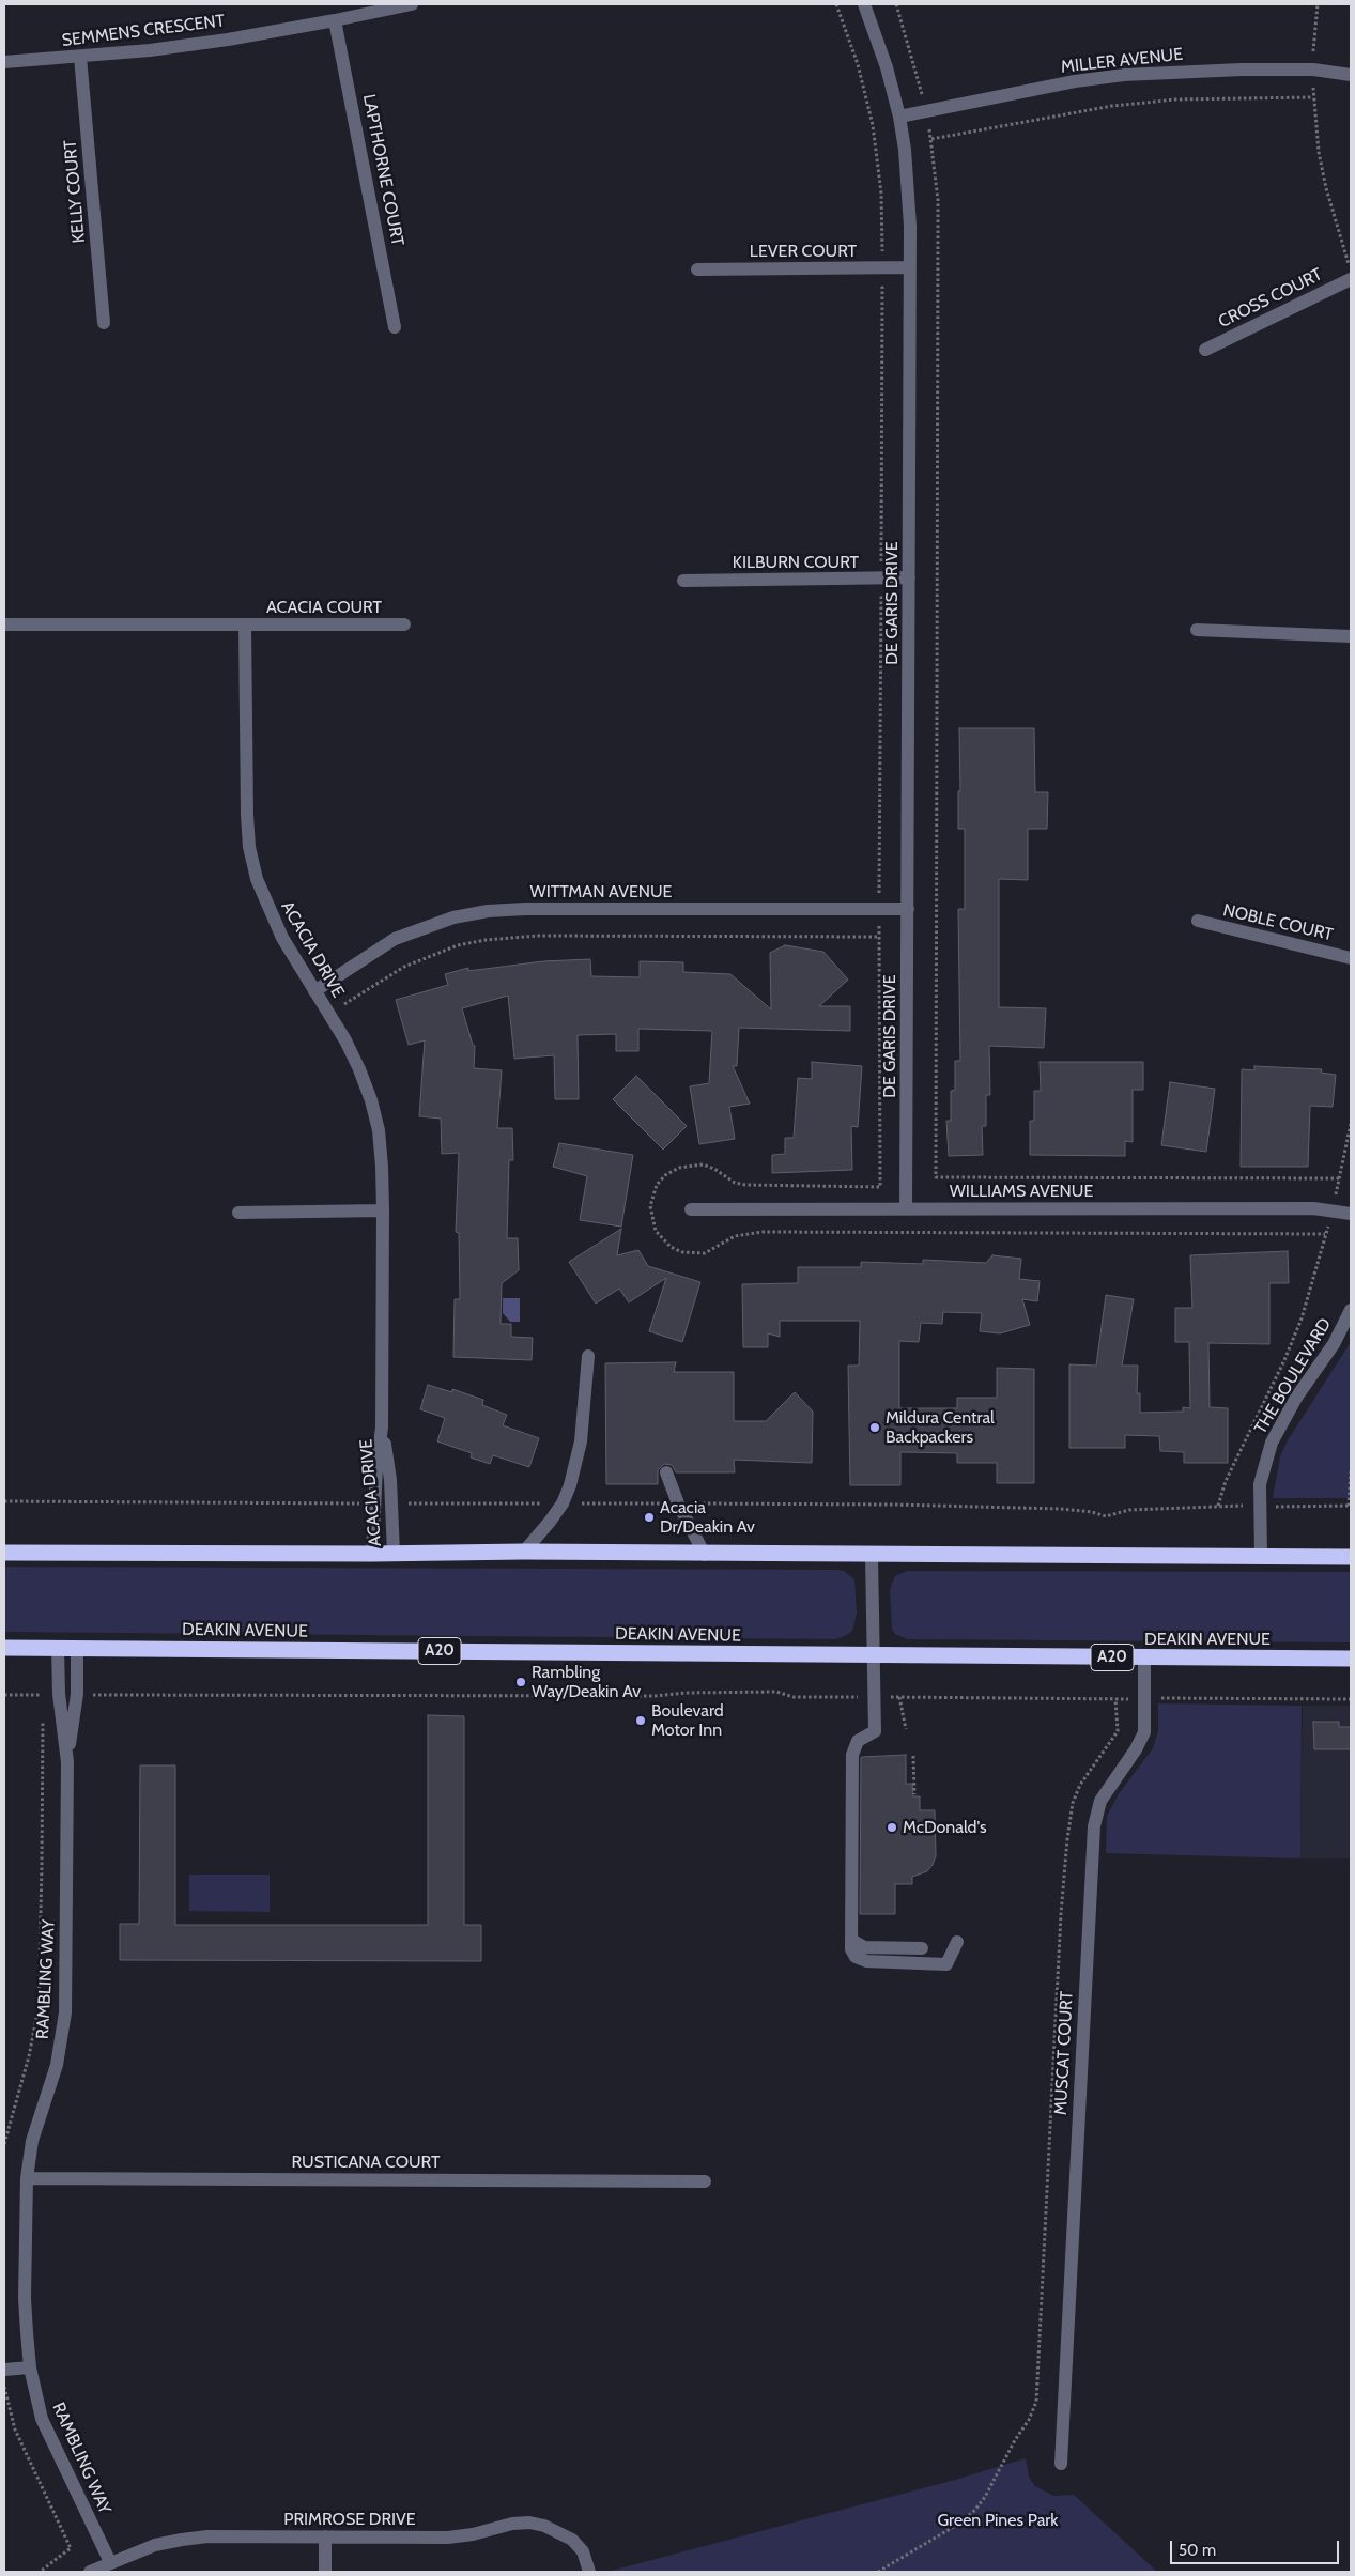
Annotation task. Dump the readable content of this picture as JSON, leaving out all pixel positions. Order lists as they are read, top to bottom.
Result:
{
  "streets": {
    "highway": ["DEAKIN AVENUE", "A20"],
    "street": [
      "SEMMENS CRESCENT",
      "MILLER AVENUE",
      "LAPTHORNE COURT",
      "KELLY COURT",
      "LEVER COURT",
      "CROSS COURT",
      "KILBURN COURT",
      "DE GARIS DRIVE",
      "ACACIA COURT",
      "WITTMAN AVENUE",
      "NOBLE COURT",
      "ACACIA DRIVE",
      "WILLIAMS AVENUE",
      "THE BOULEVARD",
      "RAMBLING WAY",
      "MUSCAT COURT",
      "RUSTICANA COURT",
      "PRIMROSE DRIVE"
    ]
  },
  "crossings": [
    ["SEMMENS CRESCENT", "LAPTHORNE COURT"],
    ["SEMMENS CRESCENT", "KELLY COURT"],
    ["MILLER AVENUE", "DE GARIS DRIVE"],
    ["LEVER COURT", "DE GARIS DRIVE"],
    ["KILBURN COURT", "DE GARIS DRIVE"],
    ["DE GARIS DRIVE", "WITTMAN AVENUE"],
    ["DE GARIS DRIVE", "WILLIAMS AVENUE"],
    ["ACACIA COURT", "ACACIA DRIVE"],
    ["WITTMAN AVENUE", "ACACIA DRIVE"],
    ["DEAKIN AVENUE", "RAMBLING WAY"],
    ["DEAKIN AVENUE", "MUSCAT COURT"],
    ["RAMBLING WAY", "RUSTICANA COURT"],
    ["RAMBLING WAY", "PRIMROSE DRIVE"]
  ],
  "parks": ["Green Pines Park"],
  "places": [
    "Mildura Central Backpackers",
    "Acacia Dr/Deakin Av",
    "Rambling Way/Deakin Av",
    "Boulevard Motor Inn",
    "McDonald's"
  ],
  "scale_bar": "50 m"
}
